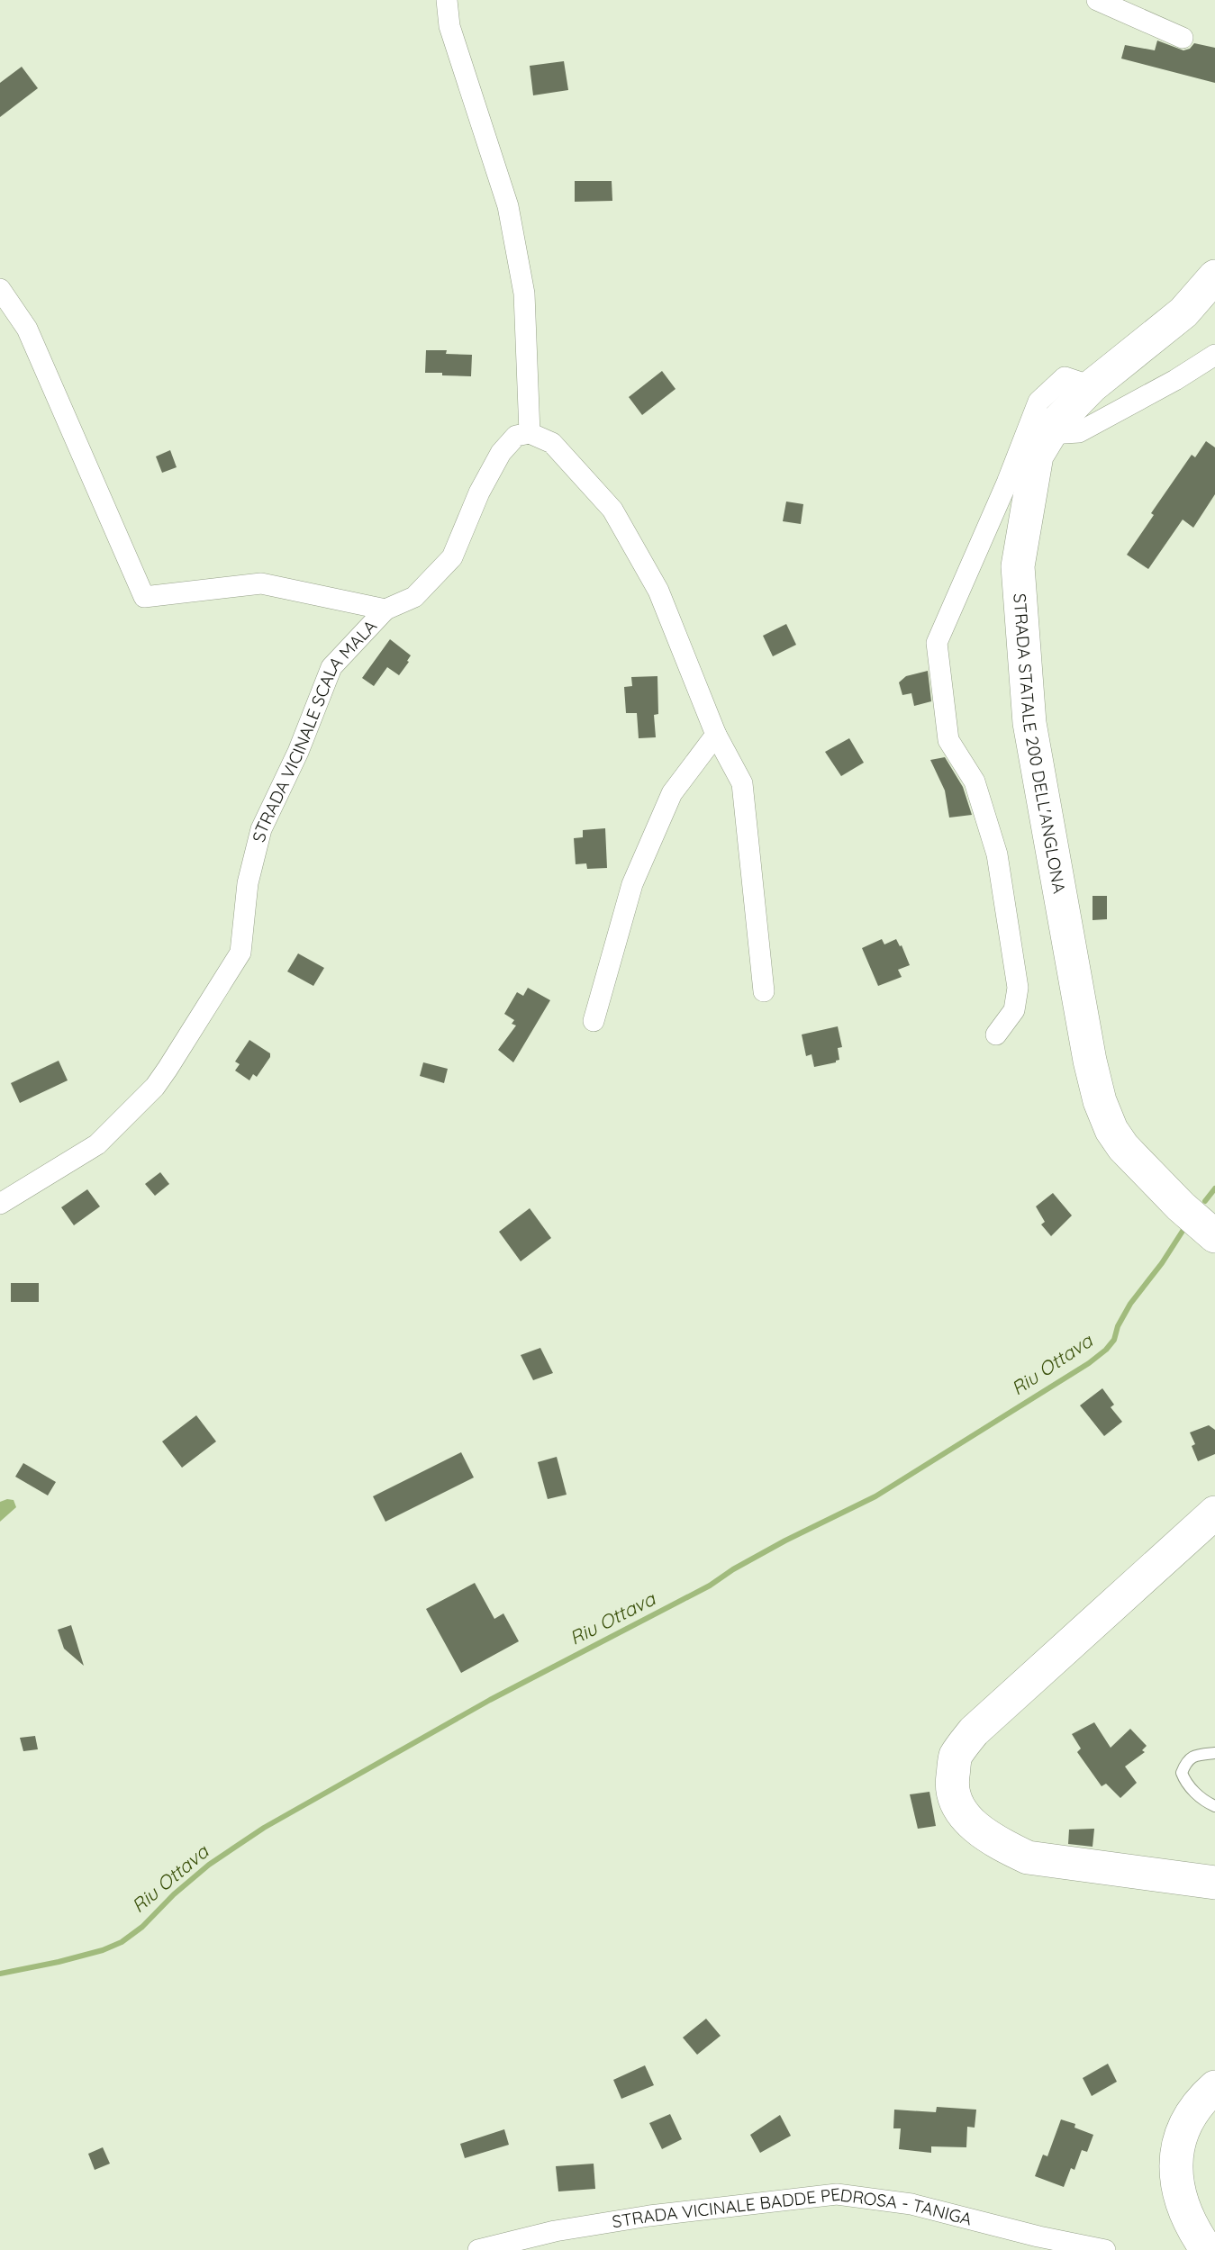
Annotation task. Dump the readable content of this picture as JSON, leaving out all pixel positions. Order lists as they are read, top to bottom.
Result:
{
  "streets": {
    "main road": ["STRADA STATALE 200 DELL'ANGLONA"],
    "street": ["STRADA VICINALE SCALA MALA", "STRADA VICINALE BADDE PEDROSA - TANIGA"]
  },
  "water": ["Riu Ottava"]
}
